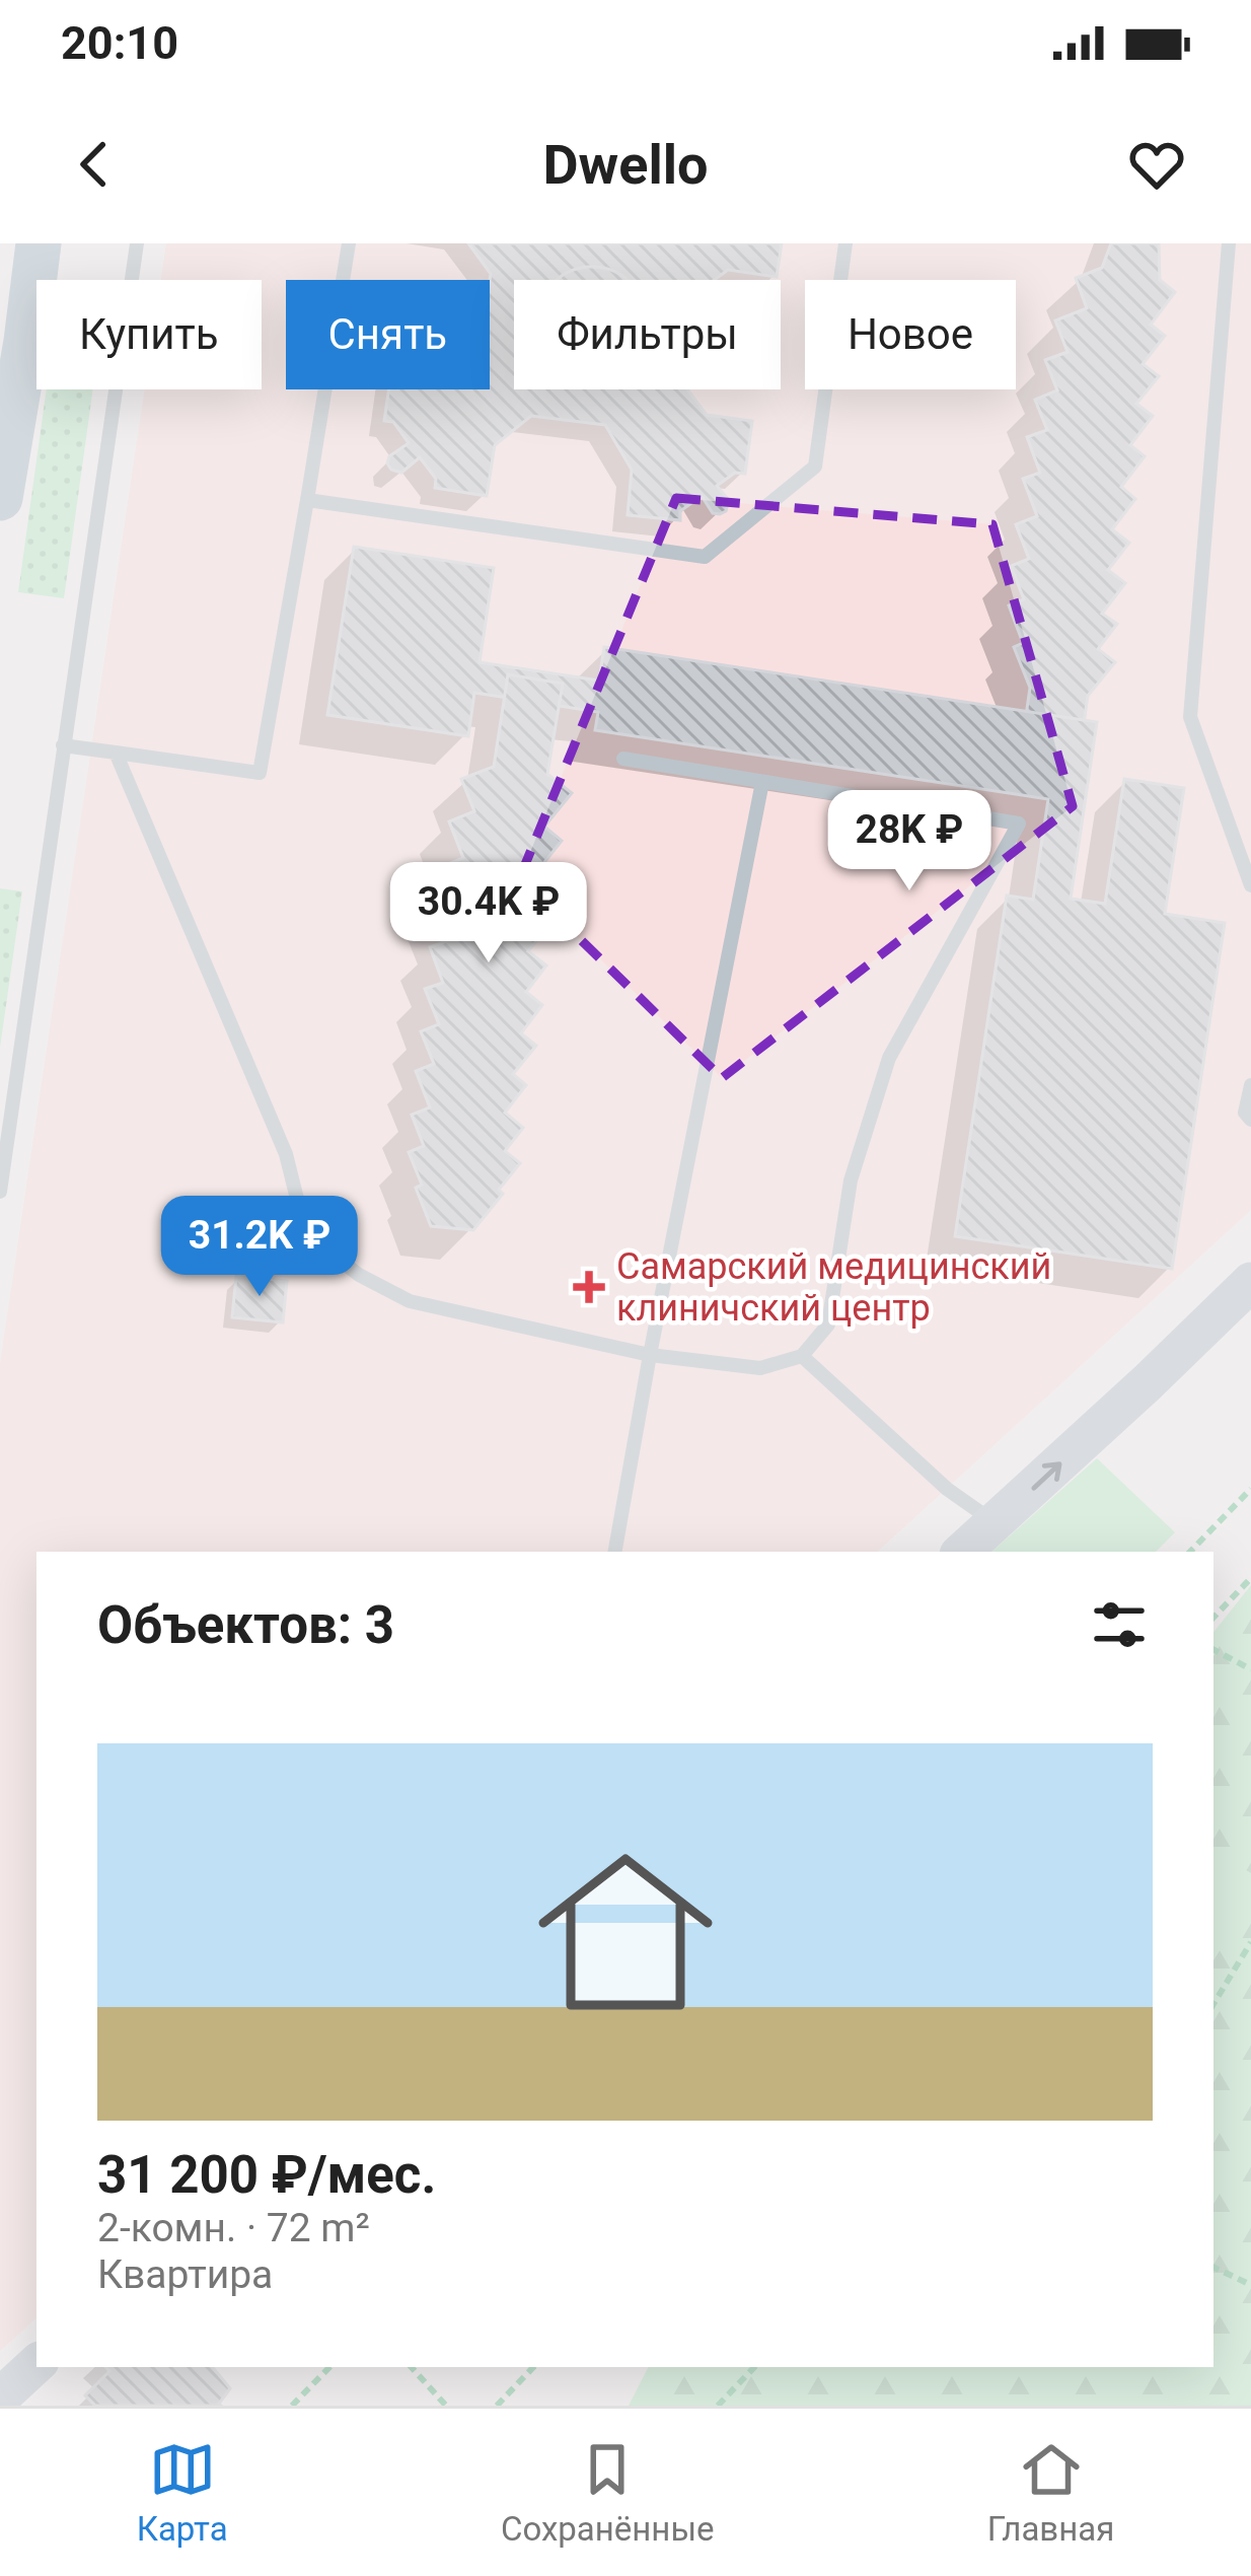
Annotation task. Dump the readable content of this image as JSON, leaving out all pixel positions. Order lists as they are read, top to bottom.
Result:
{
  "places": {
    "health": ["Самарский медицинский клиничский центр"]
  },
  "page": {
    "status": "20:10",
    "header": "Dwello",
    "chip": [
      "Купить",
      "Снять",
      "Фильтры",
      "Новое"
    ],
    "price": ["28K ₽", "30.4K ₽", "31.2K ₽"],
    "heading": "Объектов: 3",
    "list": [
      {
        "name": "31 200 ₽/мес.",
        "note": "2-комн. · 72 m² · Квартира"
      }
    ],
    "tabs": ["Карта", "Сохранённые", "Главная"]
  }
}
